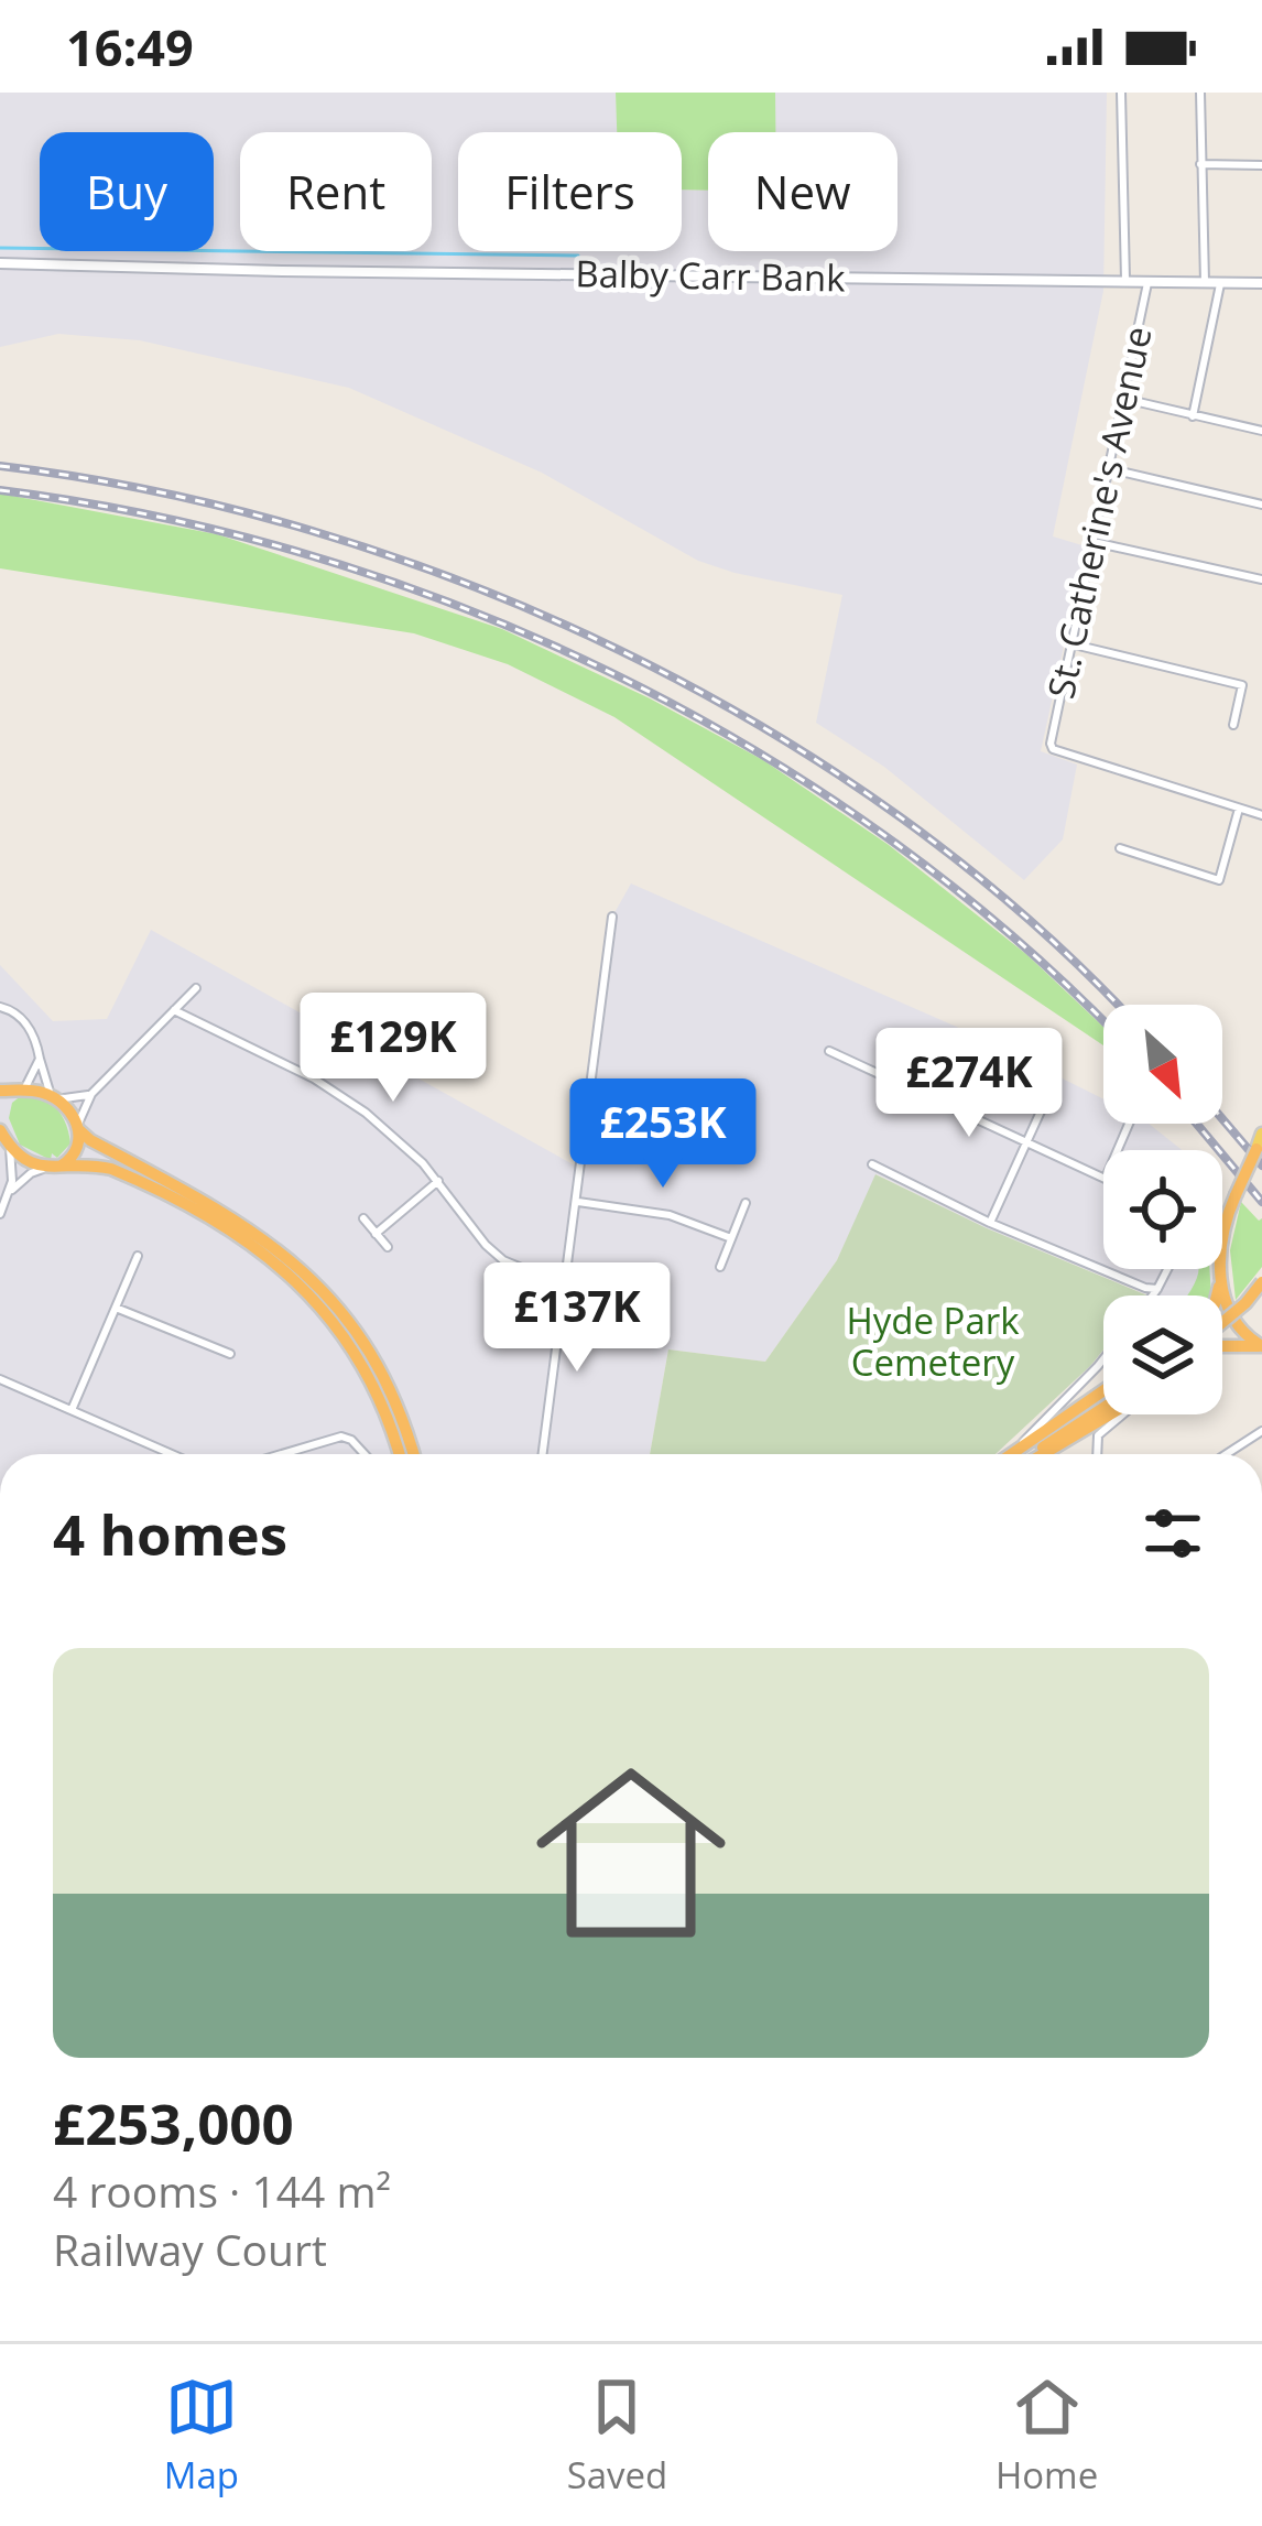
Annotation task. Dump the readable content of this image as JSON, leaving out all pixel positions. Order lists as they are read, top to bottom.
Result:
{
  "streets": {
    "street": ["Balby Carr Bank", "St. Catherine's Avenue"]
  },
  "crossings": [
    ["Balby Carr Bank", "St. Catherine's Avenue"]
  ],
  "parks": ["Hyde Park Cemetery"],
  "north": "bottom right",
  "page": {
    "status": "16:49",
    "chip": [
      "Buy",
      "Rent",
      "Filters",
      "New"
    ],
    "price": [
      "£129K",
      "£274K",
      "£253K",
      "£137K"
    ],
    "heading": "4 homes",
    "list": [
      {
        "name": "£253,000",
        "note": "4 rooms · 144 m² · Railway Court"
      }
    ],
    "tabs": ["Map", "Saved", "Home"]
  }
}
